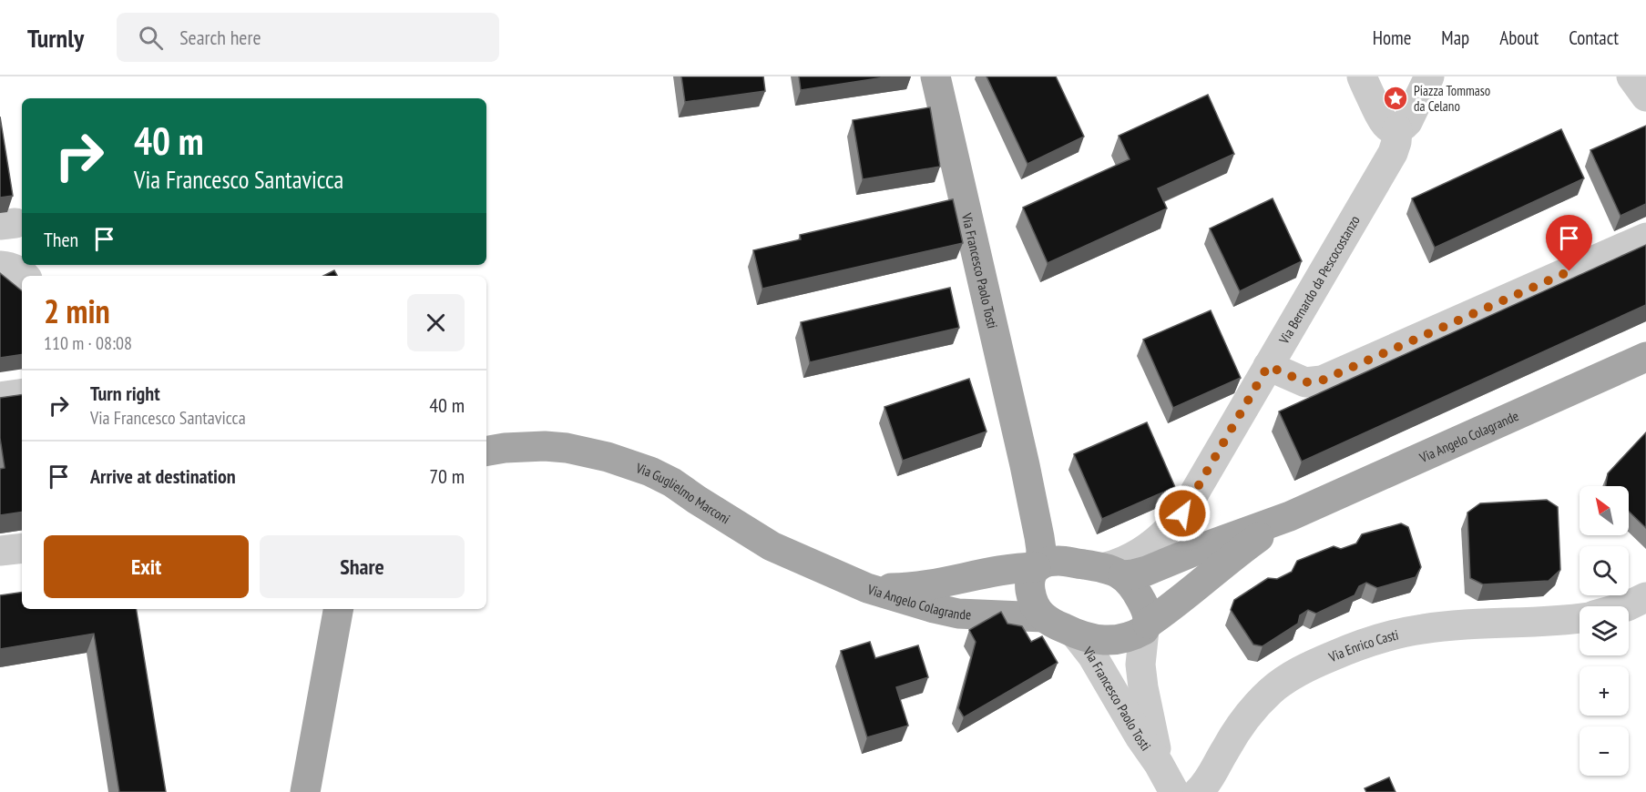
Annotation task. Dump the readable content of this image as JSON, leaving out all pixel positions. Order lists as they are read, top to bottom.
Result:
{
  "streets": {
    "main road": ["Via Francesco Paolo Tosti", "Via Angelo Colagrande", "Via Guglielmo Marconi"],
    "street": ["Via Bernardo da Pescocostanzo", "Via Enrico Casti"]
  },
  "crossings": [
    ["Via Francesco Paolo Tosti", "Via Bernardo da Pescocostanzo"],
    ["Via Francesco Paolo Tosti", "Via Angelo Colagrande"],
    ["Via Bernardo da Pescocostanzo", "Via Angelo Colagrande"],
    ["Via Angelo Colagrande", "Via Guglielmo Marconi"]
  ],
  "places": {
    "place": ["Piazza Tommaso da Celano"]
  },
  "north": "top left",
  "page": {
    "header": "Turnly",
    "search": "Search here",
    "nav": [
      "Home",
      "Map",
      "About",
      "Contact"
    ],
    "turn": ["40 m", "Via Francesco Santavicca"],
    "then": "Then",
    "heading": ["2 min", "110 m · 08:08"],
    "list": [
      {
        "name": "Turn right",
        "note": "Via Francesco Santavicca",
        "value": "40 m"
      },
      {
        "name": "Arrive at destination",
        "value": "70 m"
      }
    ],
    "map_buttons": ["+", "−"],
    "buttons": ["Exit", "Share"]
  }
}
